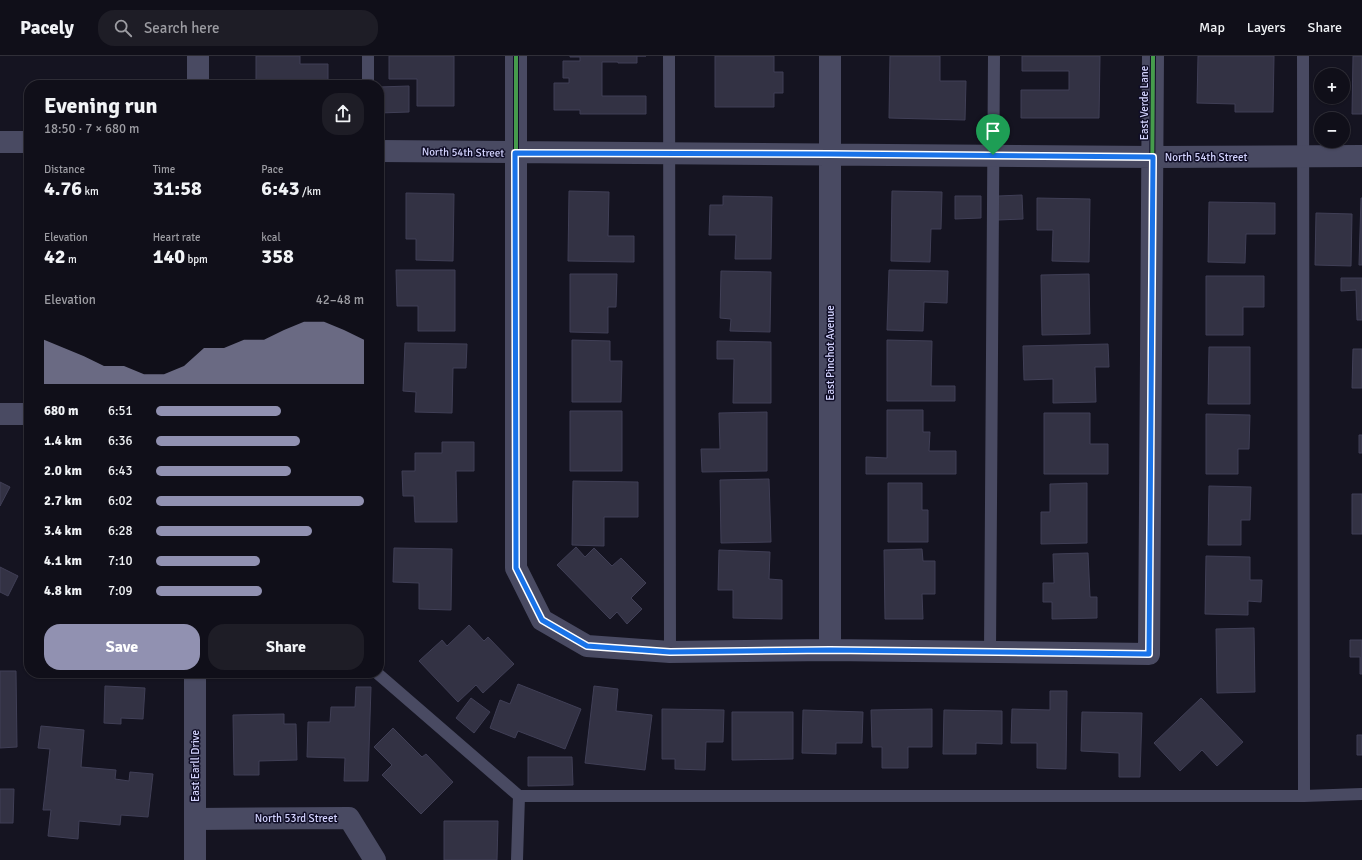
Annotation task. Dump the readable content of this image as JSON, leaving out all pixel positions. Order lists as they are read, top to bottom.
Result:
{
  "streets": {
    "street": [
      "East Verde Lane",
      "North 54th Street",
      "East Pinchot Avenue",
      "East Earll Drive",
      "North 53rd Street"
    ]
  },
  "crossings": [
    ["East Verde Lane", "North 54th Street"],
    ["North 54th Street", "East Pinchot Avenue"],
    ["East Earll Drive", "North 53rd Street"]
  ],
  "page": {
    "header": "Pacely",
    "search": "Search here",
    "nav": ["Map", "Layers", "Share"],
    "map_buttons": ["+", "−"],
    "heading": ["Evening run", "18:50 · 7 × 680 m"],
    "stats": [
      ["Distance", "4.76 km"],
      ["Time", "31:58"],
      ["Pace", "6:43 /km"],
      ["Elevation", "42 m"],
      ["Heart rate", "140 bpm"],
      ["kcal", "358"]
    ],
    "chart": ["Elevation", "42–48 m"],
    "list": [
      {
        "name": "680 m",
        "note": "6:51"
      },
      {
        "name": "1.4 km",
        "note": "6:36"
      },
      {
        "name": "2.0 km",
        "note": "6:43"
      },
      {
        "name": "2.7 km",
        "note": "6:02"
      },
      {
        "name": "3.4 km",
        "note": "6:28"
      },
      {
        "name": "4.1 km",
        "note": "7:10"
      },
      {
        "name": "4.8 km",
        "note": "7:09"
      }
    ],
    "buttons": ["Save", "Share"]
  }
}
